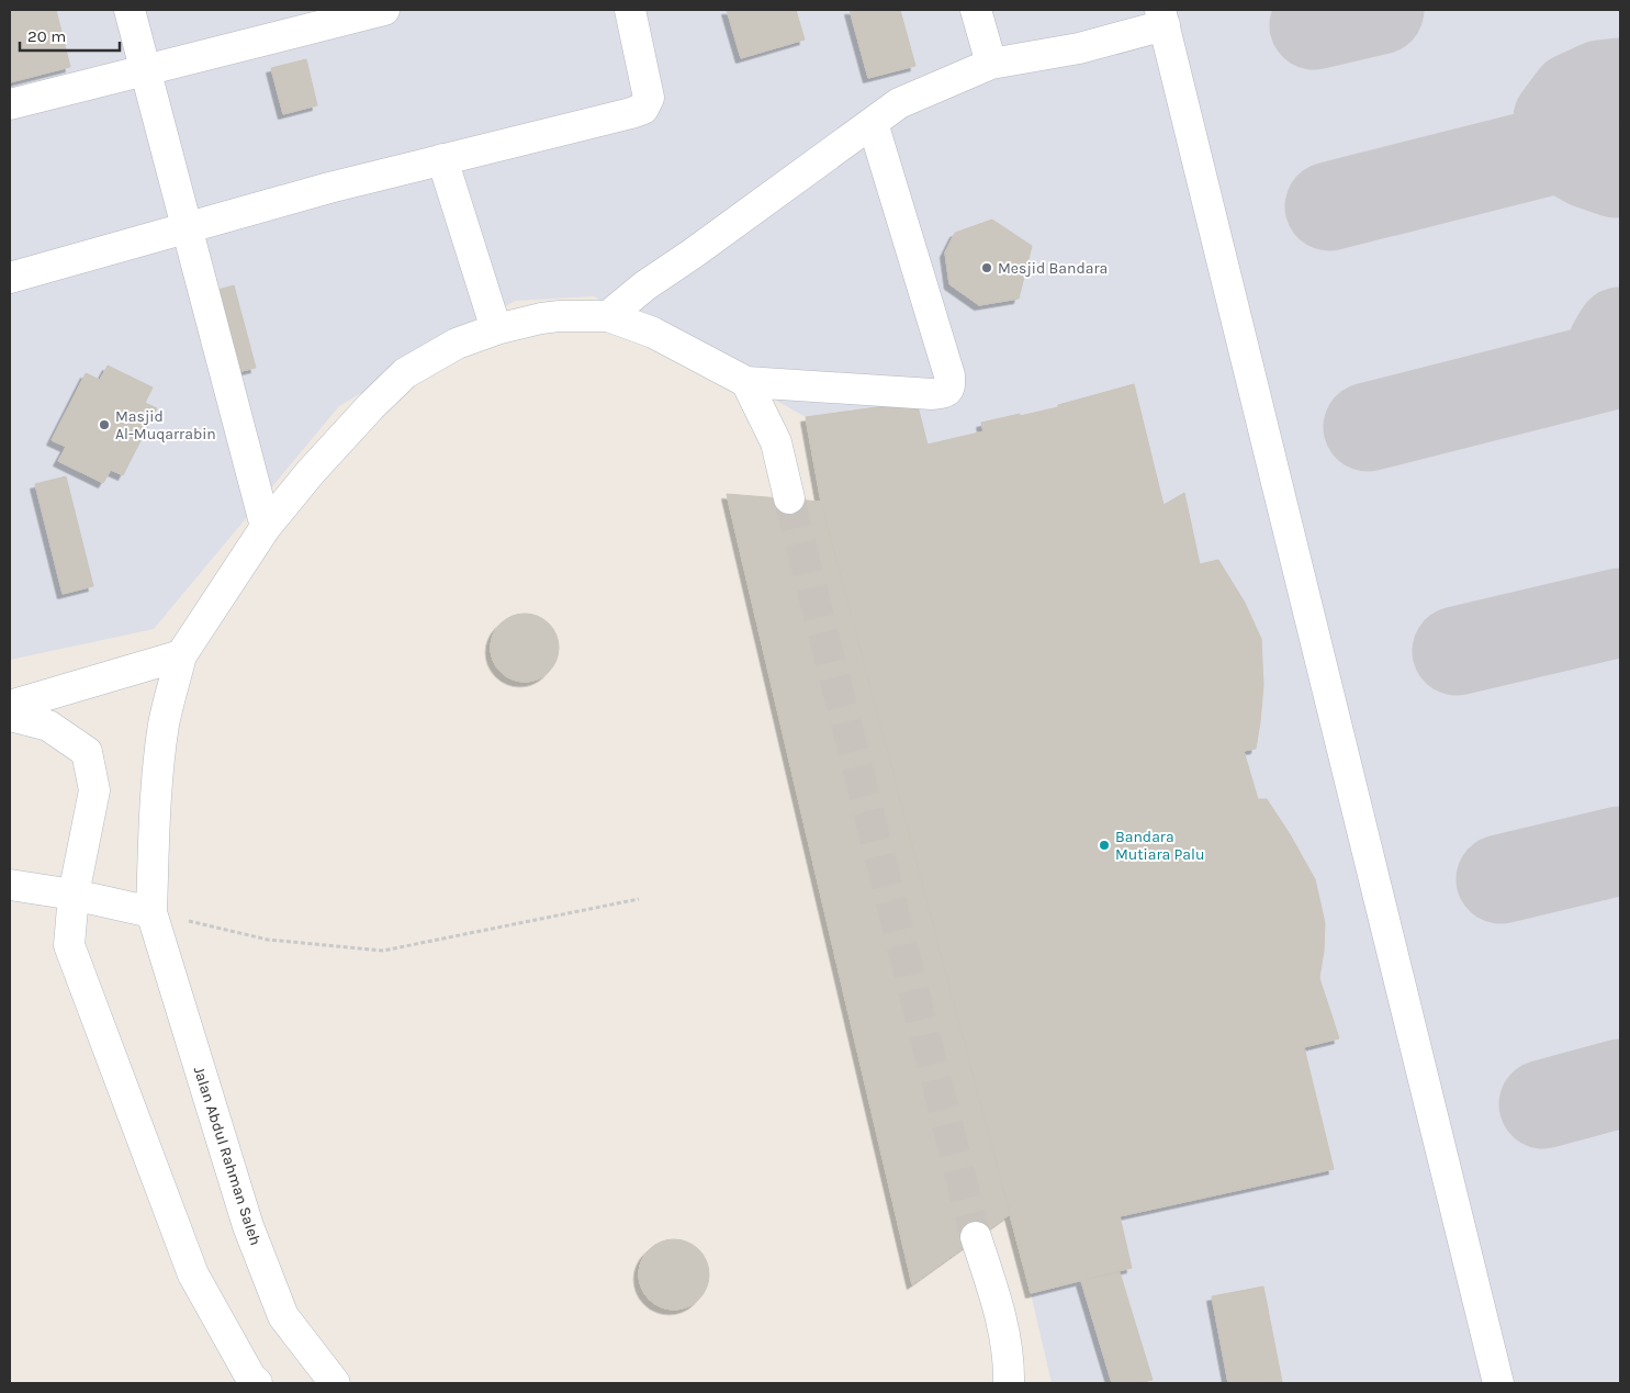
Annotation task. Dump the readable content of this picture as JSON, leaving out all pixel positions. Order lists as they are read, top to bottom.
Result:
{
  "streets": {
    "street": ["Jalan Abdul Rahman Saleh"]
  },
  "places": ["Mesjid Bandara", "Masjid Al-Muqarrabin", "Bandara Mutiara Palu"],
  "scale_bar": "20 m"
}
